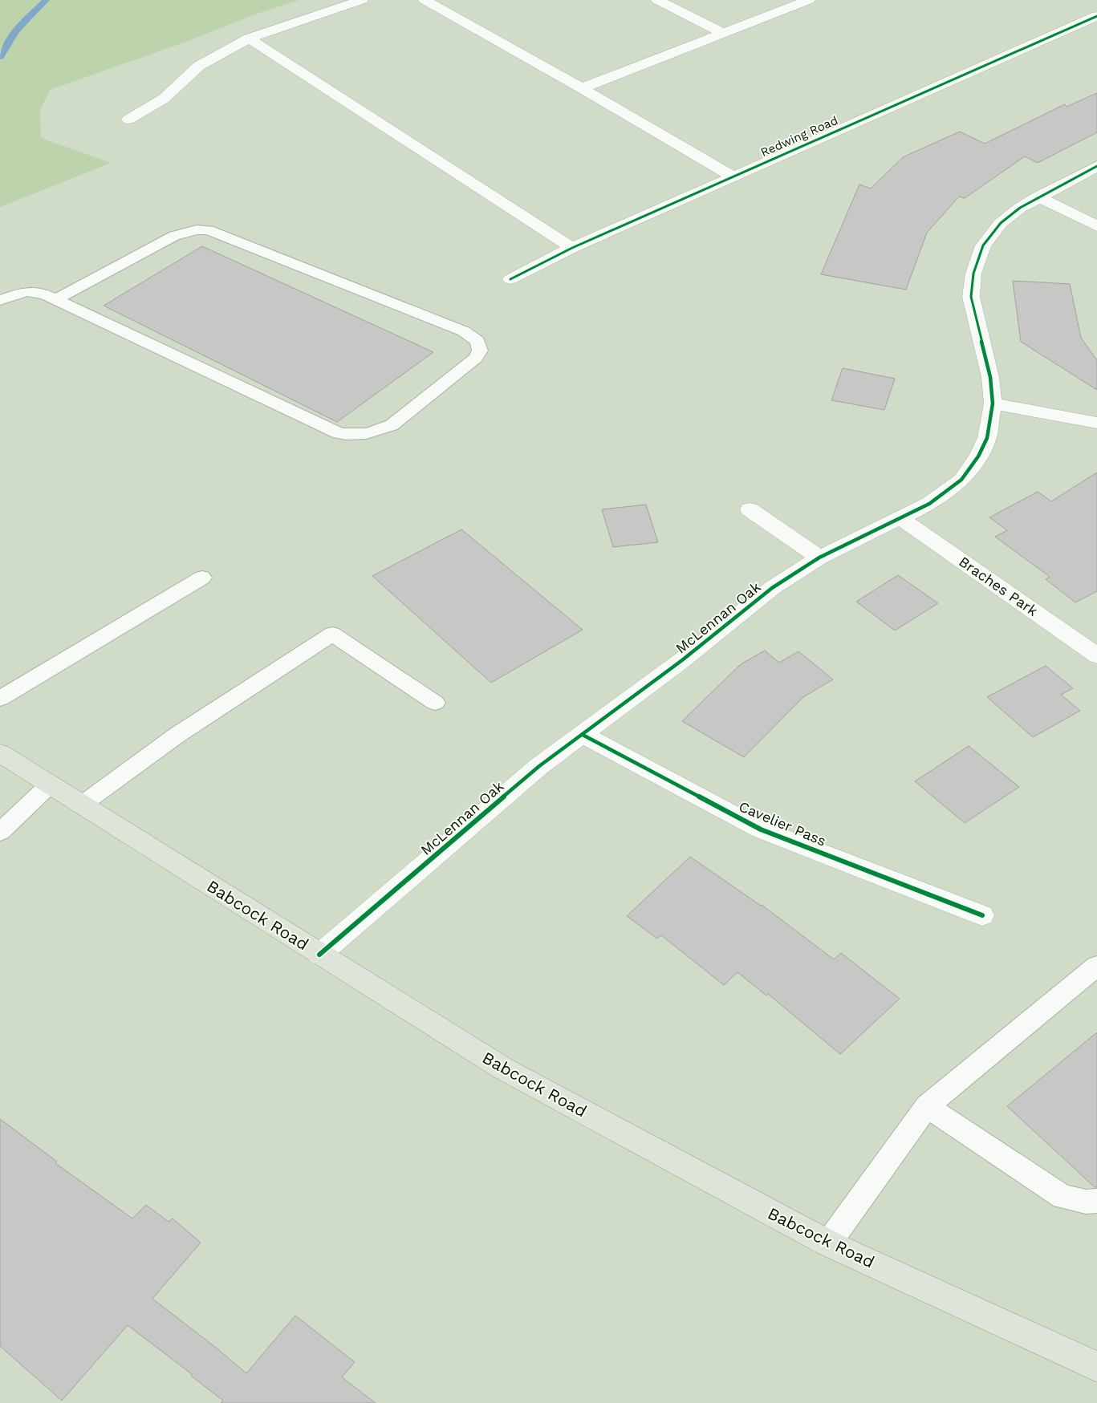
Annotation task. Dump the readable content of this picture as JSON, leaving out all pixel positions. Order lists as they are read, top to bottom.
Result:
{
  "streets": {
    "main road": ["Babcock Road"],
    "street": [
      "Redwing Road",
      "Braches Park",
      "McLennan Oak",
      "Cavelier Pass"
    ]
  },
  "crossings": [
    ["Braches Park", "McLennan Oak"],
    ["McLennan Oak", "Cavelier Pass"],
    ["McLennan Oak", "Babcock Road"]
  ]
}
